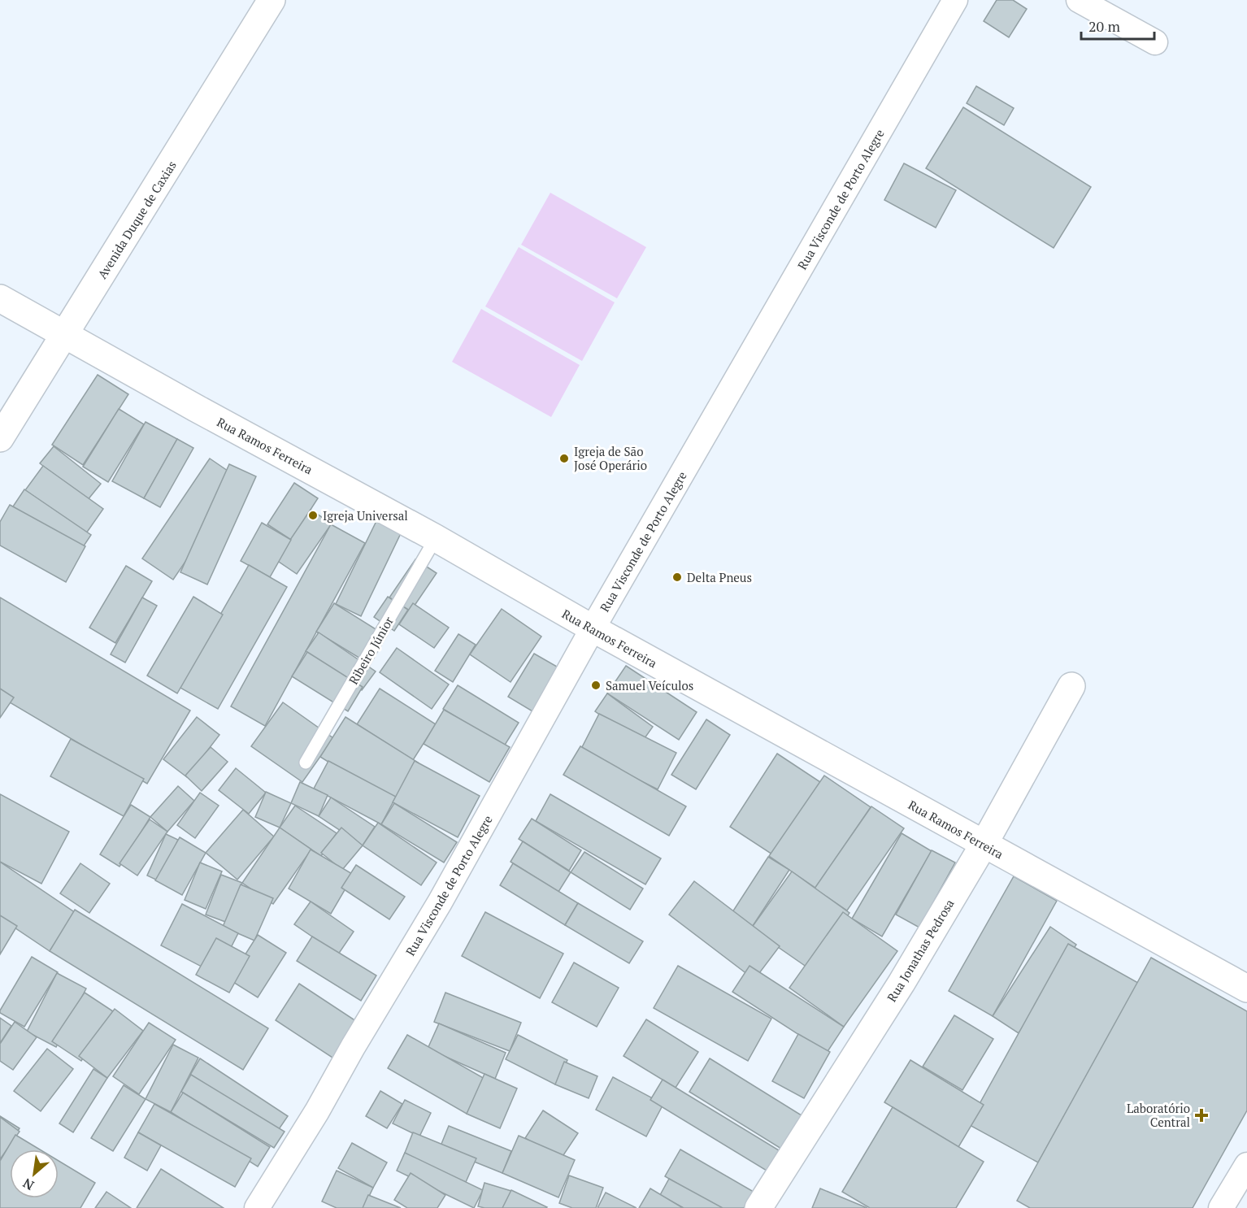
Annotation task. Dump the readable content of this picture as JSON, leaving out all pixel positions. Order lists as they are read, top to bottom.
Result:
{
  "streets": {
    "main road": ["Avenida Duque de Caxias", "Rua Ramos Ferreira", "Rua Jonathas Pedrosa"],
    "street": ["Rua Visconde de Porto Alegre"],
    "lane": ["Ribeiro Júnior"]
  },
  "crossings": [
    ["Rua Visconde de Porto Alegre", "Rua Ramos Ferreira"],
    ["Avenida Duque de Caxias", "Rua Ramos Ferreira"],
    ["Rua Ramos Ferreira", "Ribeiro Júnior"],
    ["Rua Ramos Ferreira", "Rua Jonathas Pedrosa"]
  ],
  "places": {
    "other": [
      "Igreja de São José Operário",
      "Igreja Universal",
      "Delta Pneus",
      "Samuel Veículos"
    ],
    "health": ["Laboratório Central"]
  },
  "scale_bar": "20 m",
  "north": "bottom left"
}
